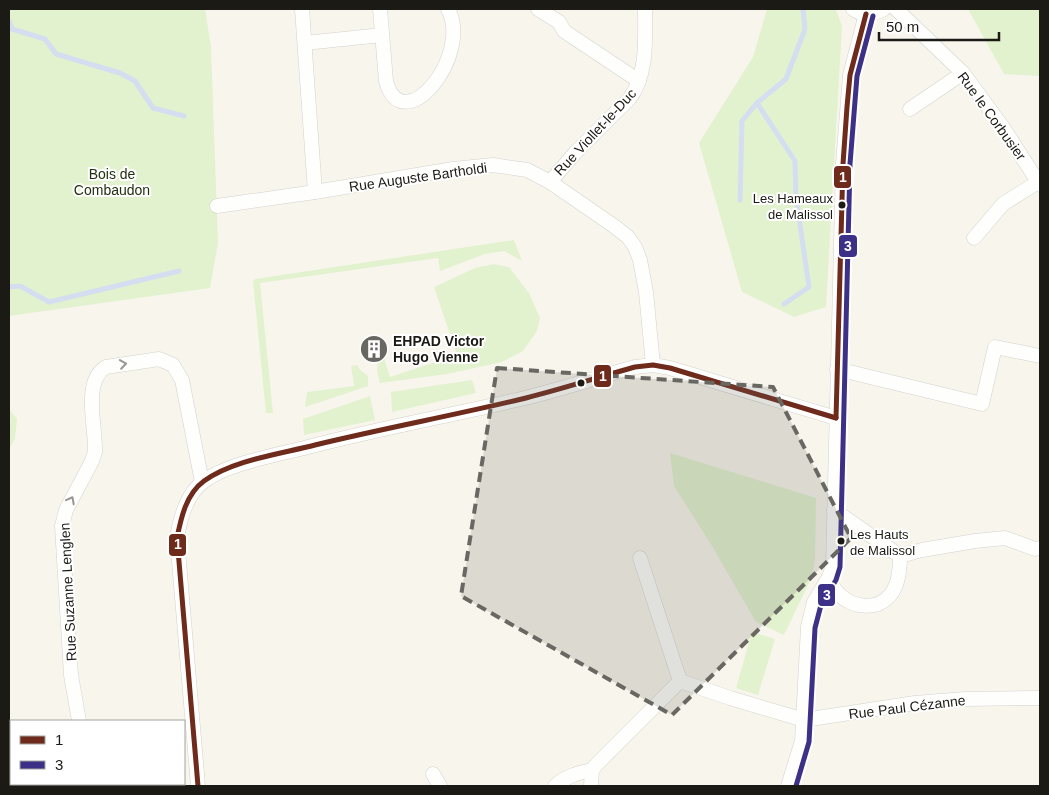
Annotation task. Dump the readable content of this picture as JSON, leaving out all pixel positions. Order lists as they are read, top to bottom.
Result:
{
  "streets": {
    "street": [
      "Rue le Corbusier",
      "Rue Viollet-le-Duc",
      "Rue Auguste Bartholdi",
      "Rue Suzanne Lenglen",
      "Rue Paul Cézanne"
    ]
  },
  "crossings": [
    ["Rue Viollet-le-Duc", "Rue Auguste Bartholdi"]
  ],
  "parks": ["Bois de Combaudon"],
  "places": {
    "other": ["Les Hameaux de Malissol", "Les Hauts de Malissol"],
    "building": ["EHPAD Victor Hugo Vienne"]
  },
  "lines": ["transit line 1", "transit line 3"],
  "legend": ["1", "3"],
  "scale_bar": "50 m"
}
